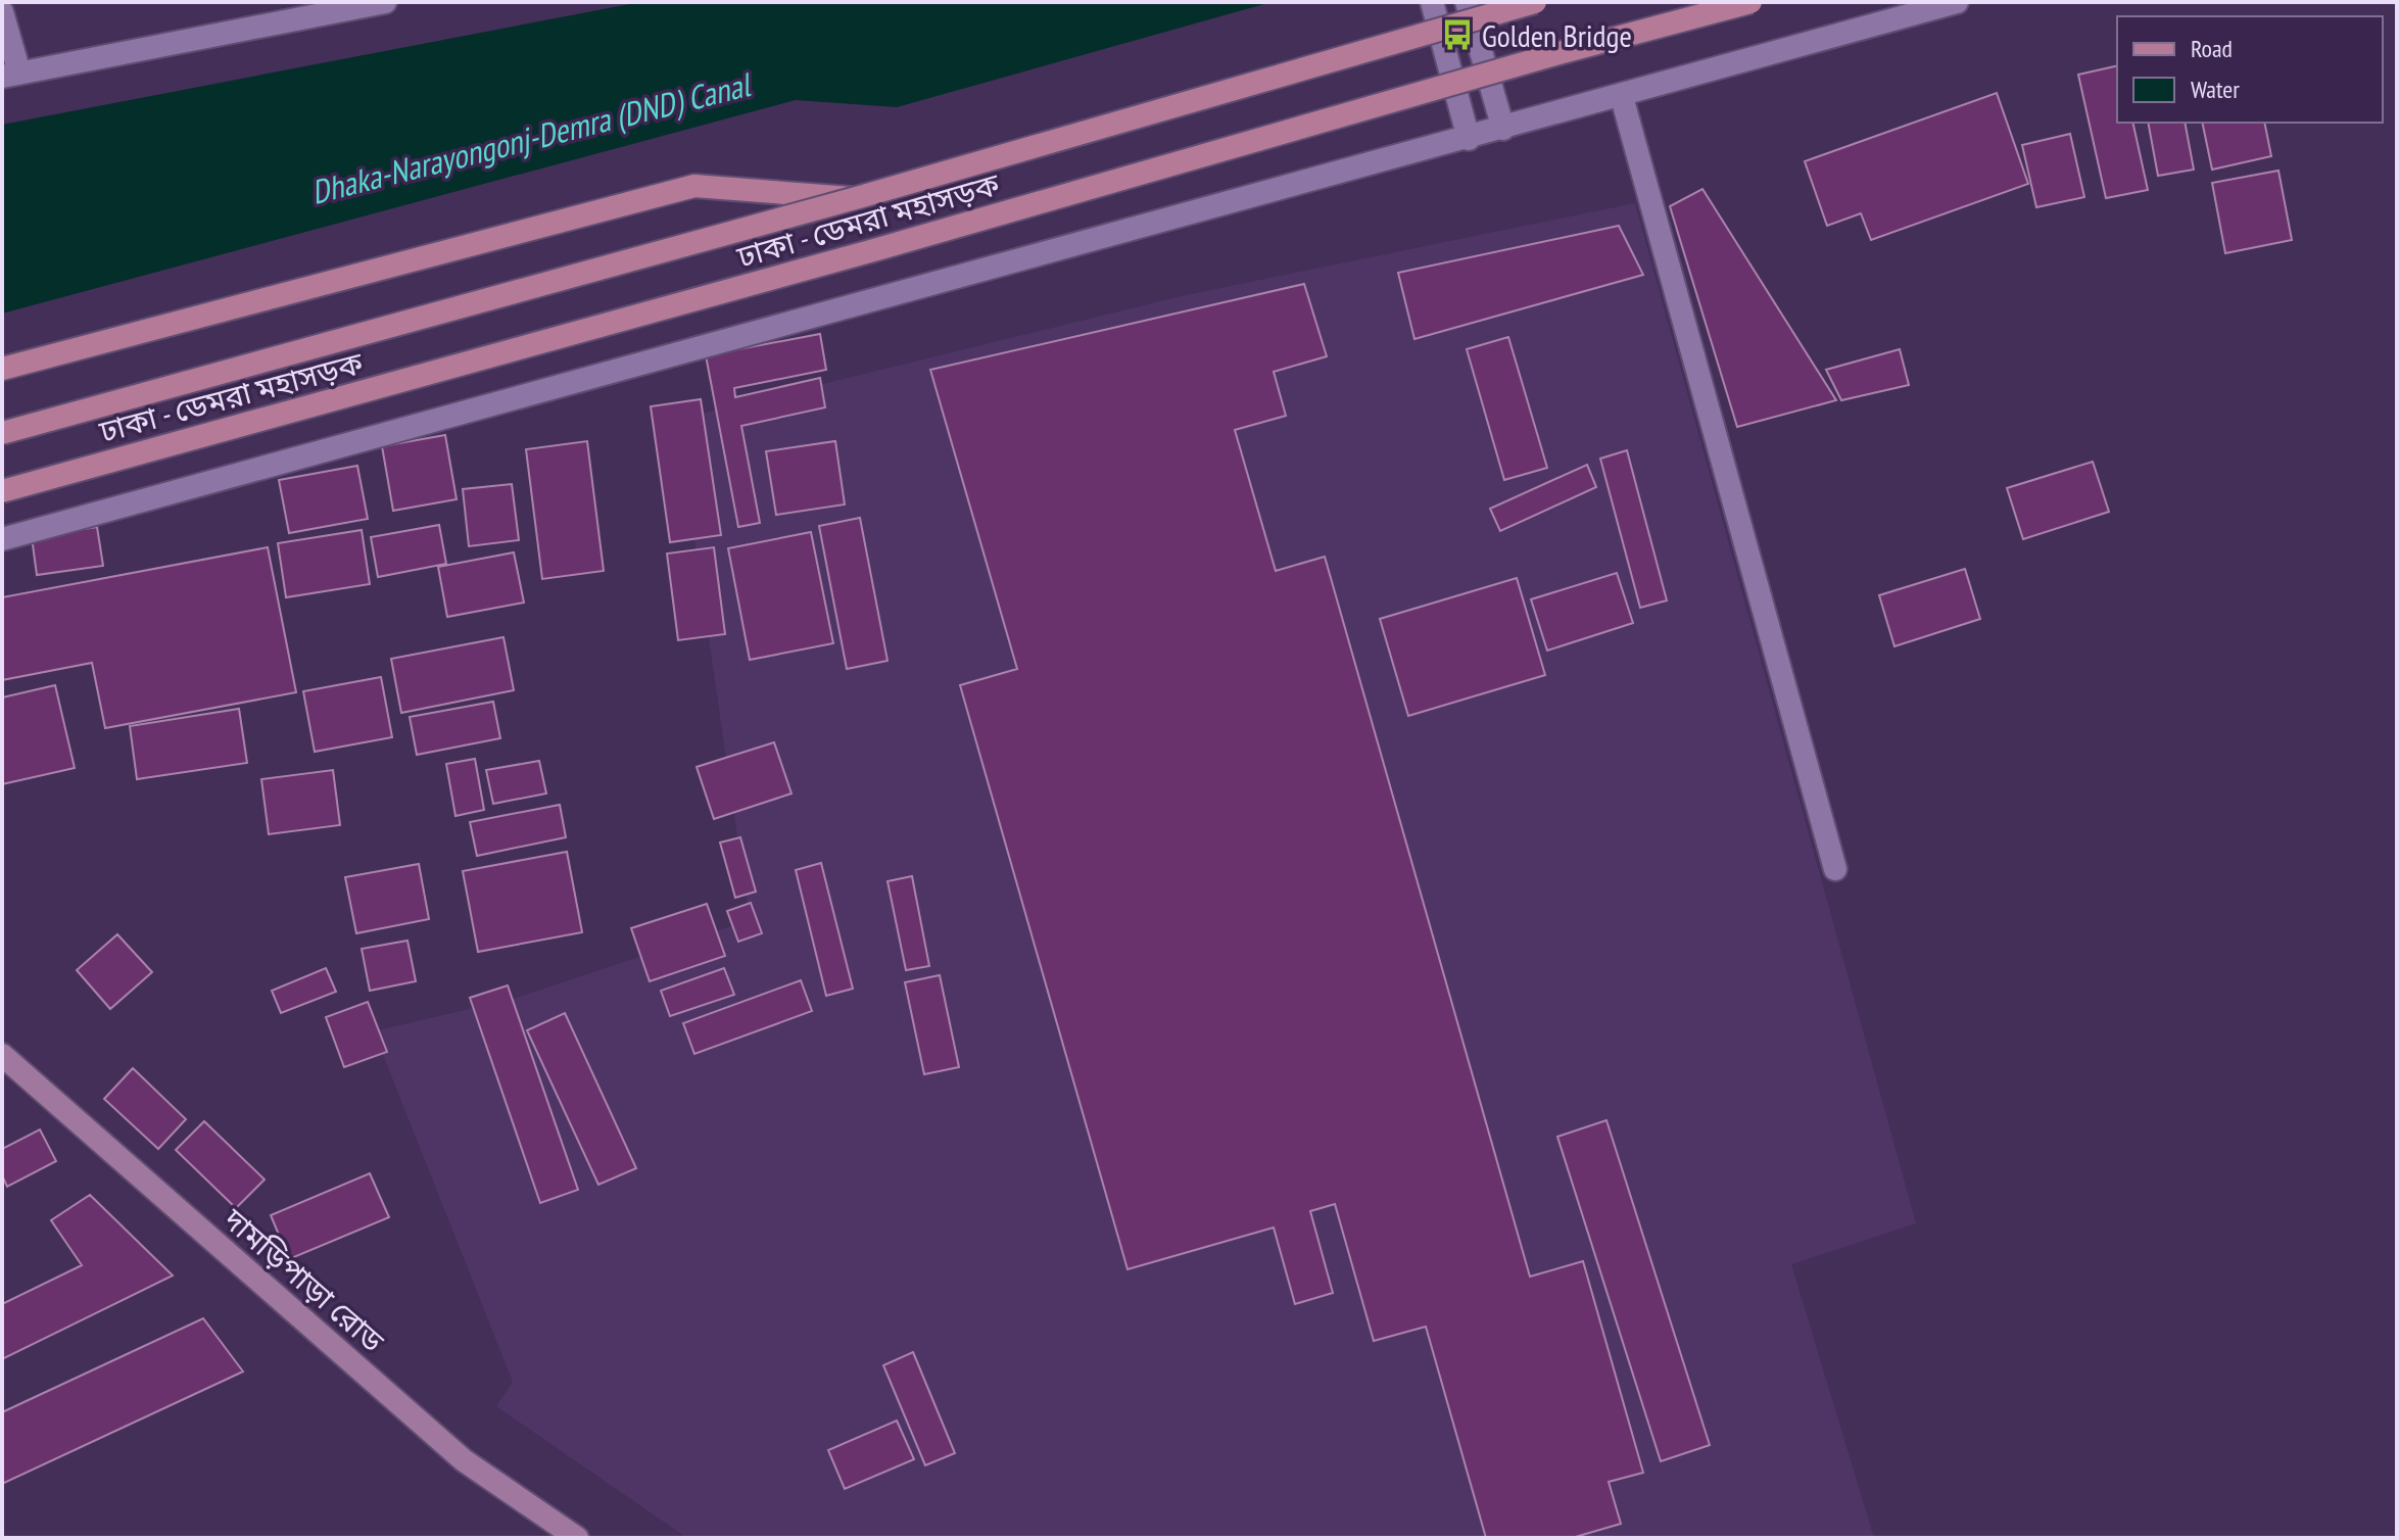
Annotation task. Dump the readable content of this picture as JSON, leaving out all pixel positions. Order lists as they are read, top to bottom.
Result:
{
  "streets": {
    "main road": ["ঢাকা - ডেমরা মহাসড়ক", "দামড়িপাড়া রোড"]
  },
  "water": ["Dhaka-Narayongonj-Demra (DND) Canal"],
  "places": {
    "bus stop": ["Golden Bridge"]
  },
  "legend": ["Road", "Water"]
}
